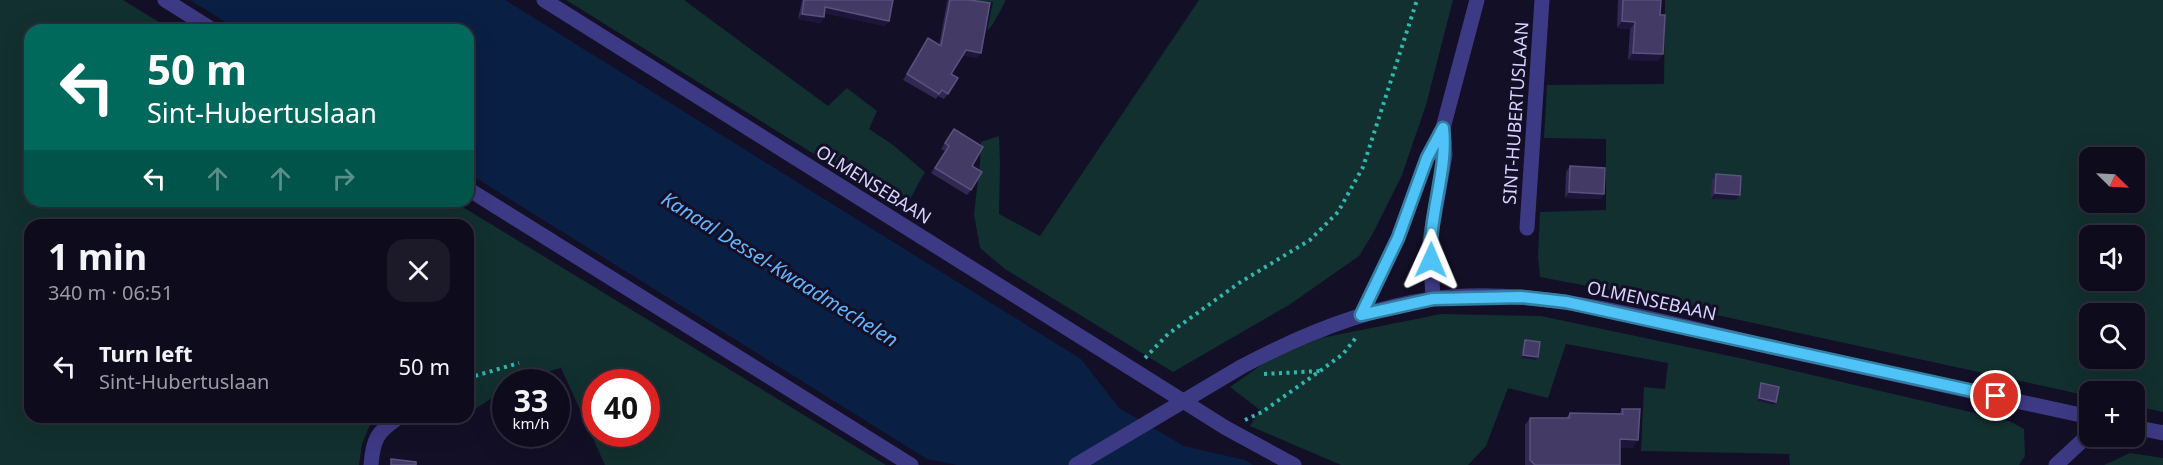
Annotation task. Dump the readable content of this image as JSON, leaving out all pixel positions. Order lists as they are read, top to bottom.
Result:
{
  "streets": {
    "street": ["SINT-HUBERTUSLAAN", "OLMENSEBAAN"]
  },
  "water": ["Kanaal Dessel-Kwaadmechelen"],
  "north": "bottom right",
  "page": {
    "turn": ["50 m", "Sint-Hubertuslaan"],
    "map_buttons": "+",
    "heading": ["1 min", "340 m · 06:51"],
    "list": [
      {
        "name": "Turn left",
        "note": "Sint-Hubertuslaan",
        "value": "50 m"
      }
    ],
    "speed": "33 km/h",
    "limit": "40"
  }
}
